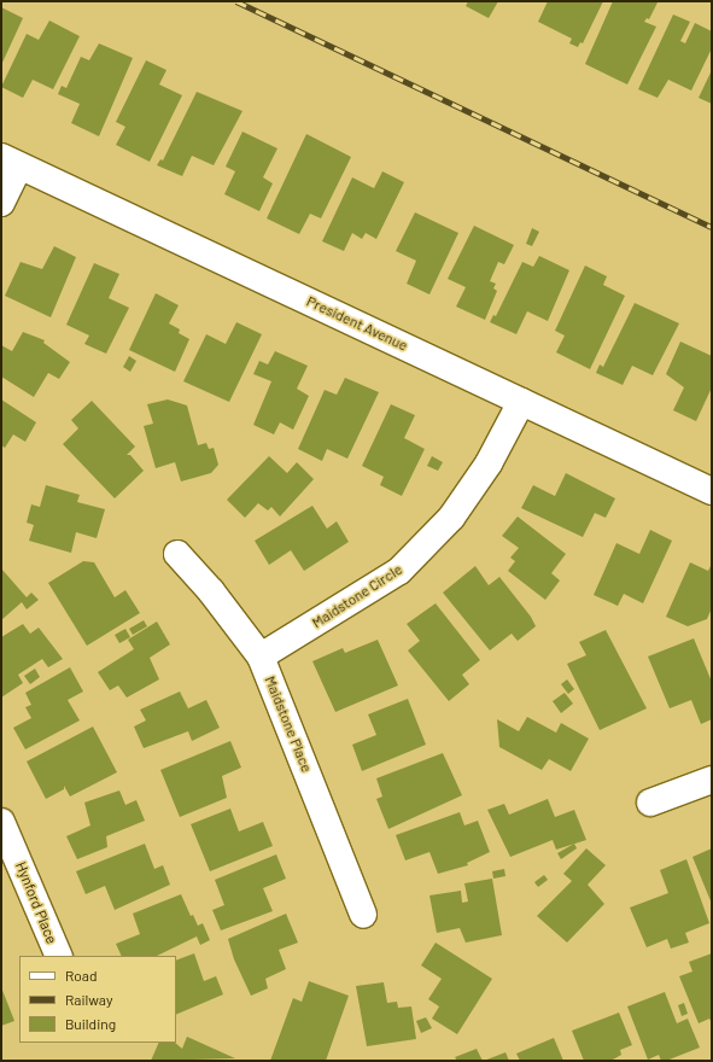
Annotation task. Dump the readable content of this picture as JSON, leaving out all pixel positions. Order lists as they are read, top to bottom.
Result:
{
  "streets": {
    "street": [
      "President Avenue",
      "Maidstone Circle",
      "Maidstone Place",
      "Hynford Place"
    ]
  },
  "crossings": [
    ["President Avenue", "Maidstone Circle"],
    ["Maidstone Circle", "Maidstone Place"]
  ],
  "legend": ["Road", "Railway", "Building"]
}
